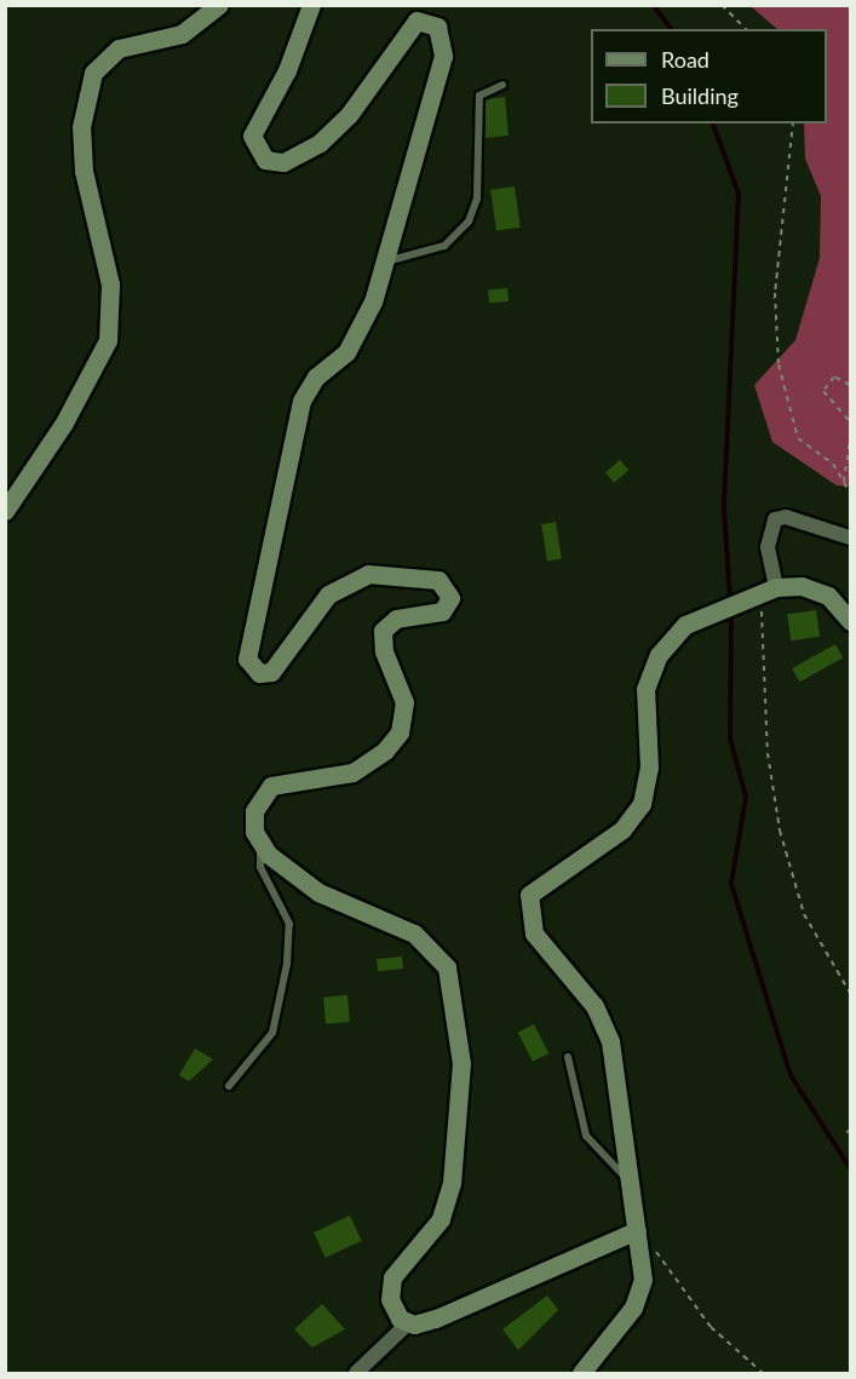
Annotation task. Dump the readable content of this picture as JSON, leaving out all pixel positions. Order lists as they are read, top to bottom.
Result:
{
  "legend": ["Road", "Building"]
}
